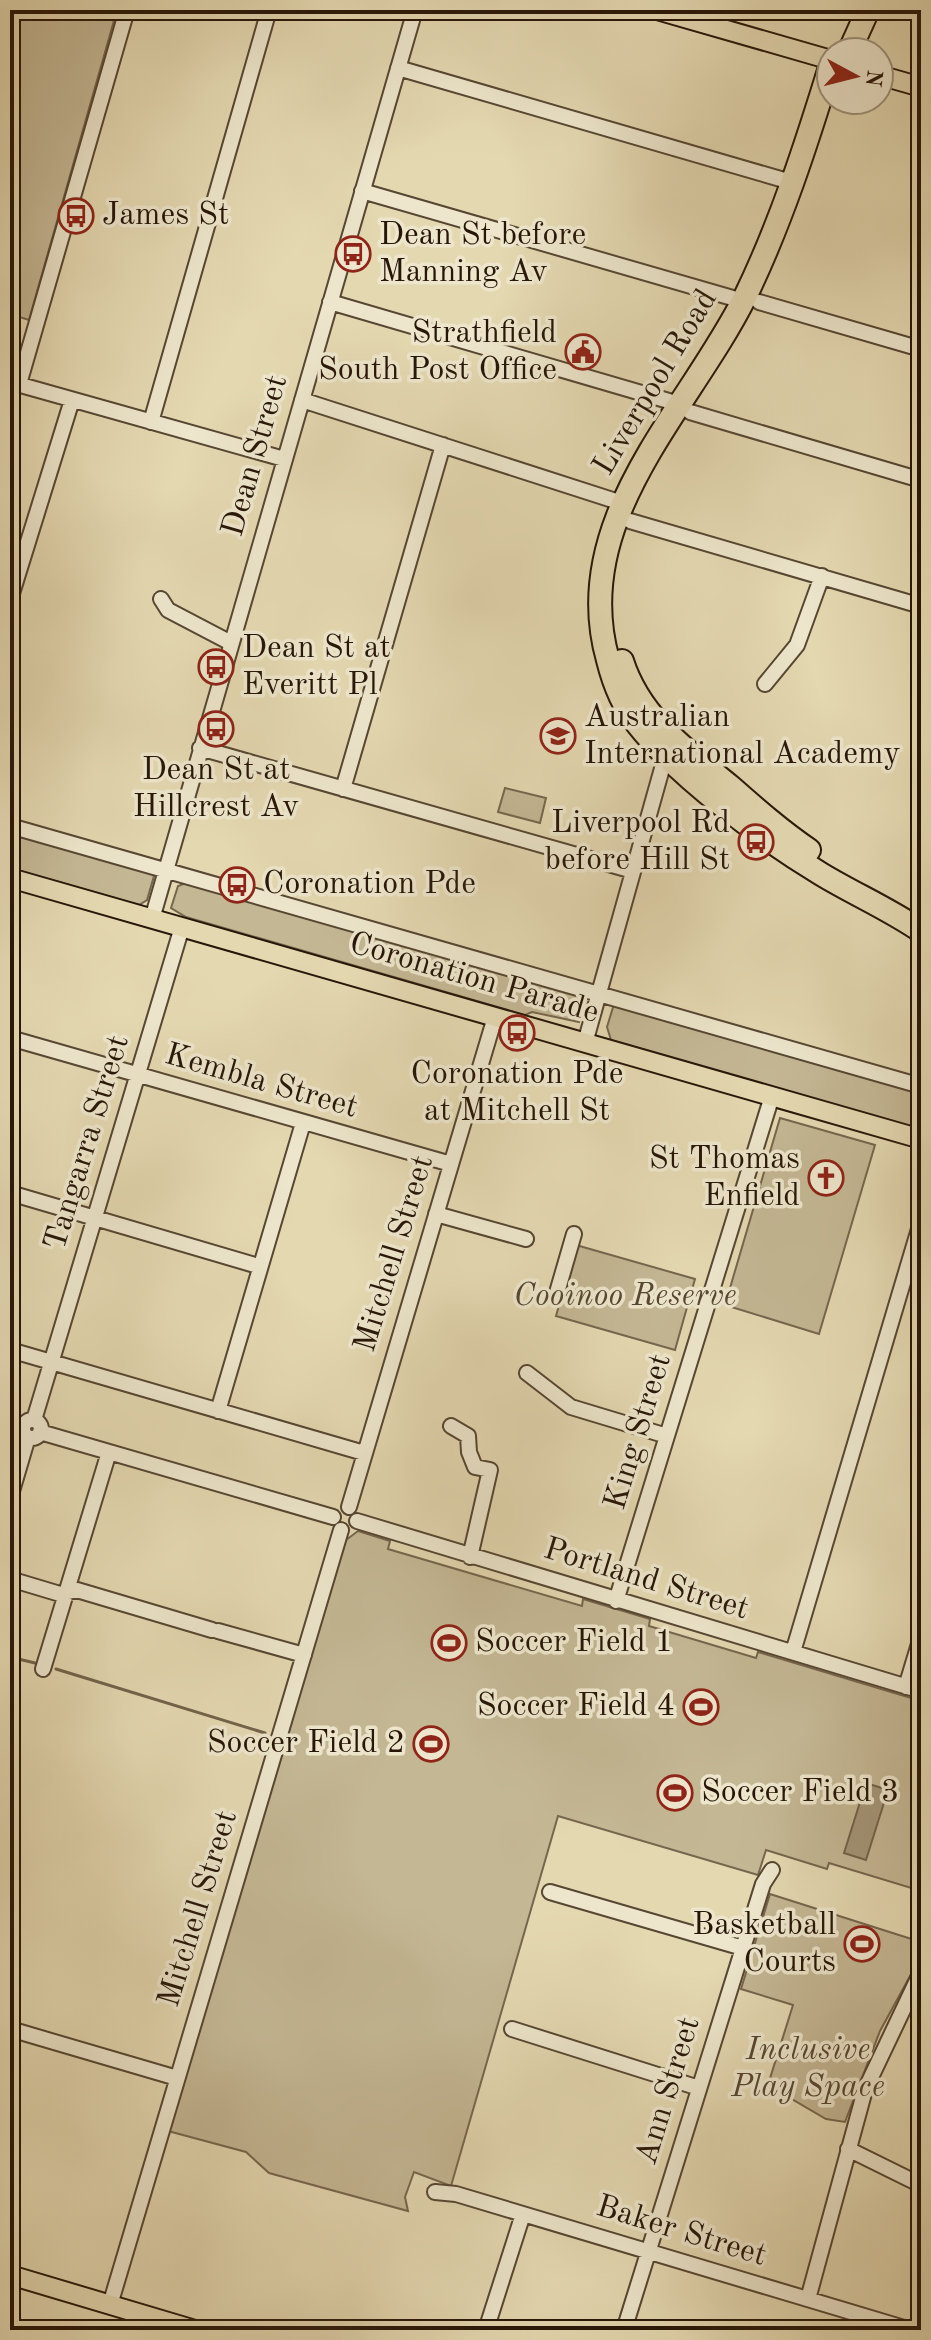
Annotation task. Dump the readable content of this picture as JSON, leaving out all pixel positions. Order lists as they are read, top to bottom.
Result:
{
  "streets": {
    "highway": ["Liverpool Road"],
    "main road": ["Coronation Parade"],
    "street": [
      "Dean Street",
      "Kembla Street",
      "Tangarra Street",
      "Mitchell Street",
      "King Street",
      "Portland Street",
      "Ann Street",
      "Baker Street"
    ]
  },
  "crossings": [
    ["Dean Street", "Coronation Parade"],
    ["Coronation Parade", "Tangarra Street"],
    ["Coronation Parade", "Mitchell Street"],
    ["Coronation Parade", "King Street"],
    ["Kembla Street", "Tangarra Street"],
    ["Kembla Street", "Mitchell Street"],
    ["Mitchell Street", "Portland Street"],
    ["King Street", "Portland Street"],
    ["Ann Street", "Baker Street"]
  ],
  "parks": ["Cooinoo Reserve", "Inclusive Play Space"],
  "places": {
    "bus stop": [
      "James St",
      "Dean St before Manning Av",
      "Dean St at Everitt Pl",
      "Dean St at Hillcrest Av",
      "Liverpool Rd before Hill St",
      "Coronation Pde",
      "Coronation Pde at Mitchell St"
    ],
    "public building": ["Strathfield South Post Office"],
    "school or university": ["Australian International Academy"],
    "church": ["St Thomas Enfield"],
    "sports": [
      "Soccer Field 1",
      "Soccer Field 4",
      "Soccer Field 2",
      "Soccer Field 3",
      "Basketball Courts"
    ]
  },
  "north": "right"
}
